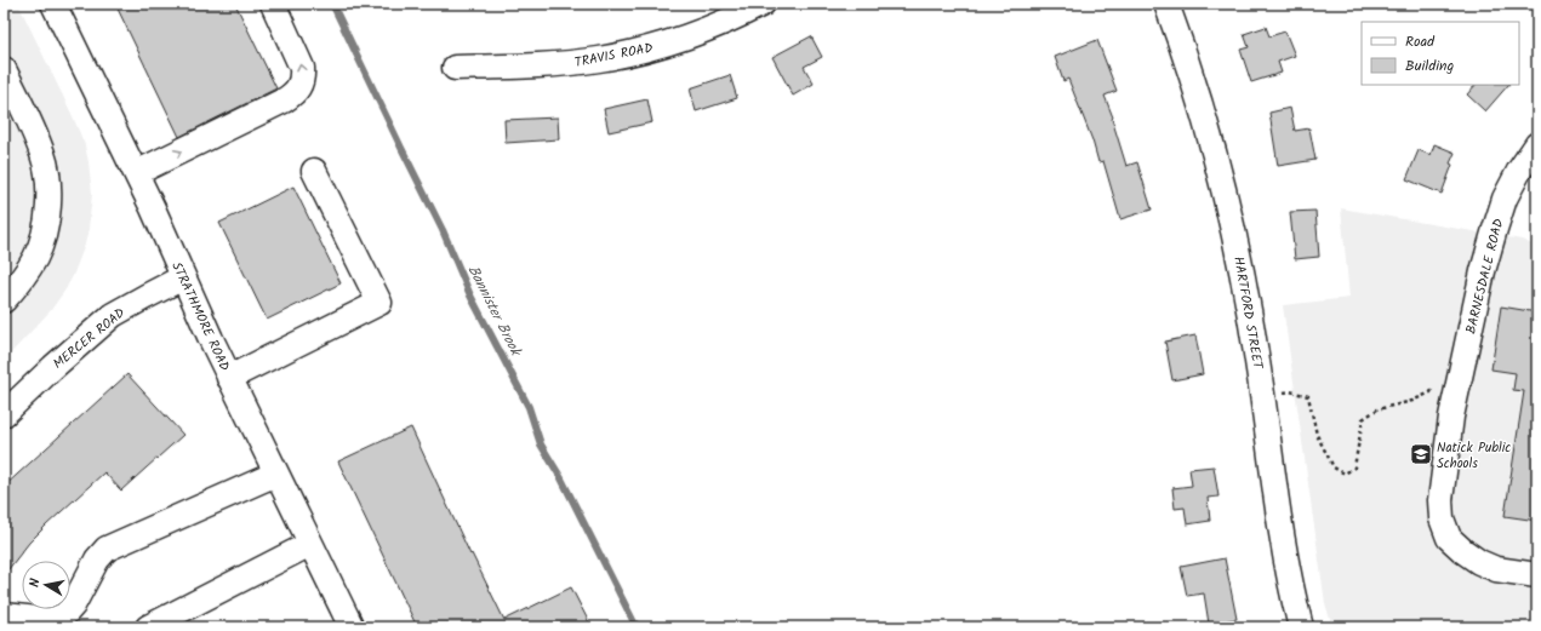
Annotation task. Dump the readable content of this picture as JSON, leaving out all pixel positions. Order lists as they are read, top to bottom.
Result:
{
  "streets": {
    "street": [
      "TRAVIS ROAD",
      "BARNESDALE ROAD",
      "HARTFORD STREET",
      "STRATHMORE ROAD",
      "MERCER ROAD"
    ]
  },
  "crossings": [
    ["STRATHMORE ROAD", "MERCER ROAD"]
  ],
  "water": ["Bannister Brook"],
  "places": {
    "school or university": ["Natick Public Schools"]
  },
  "legend": ["Road", "Building"],
  "north": "left"
}
